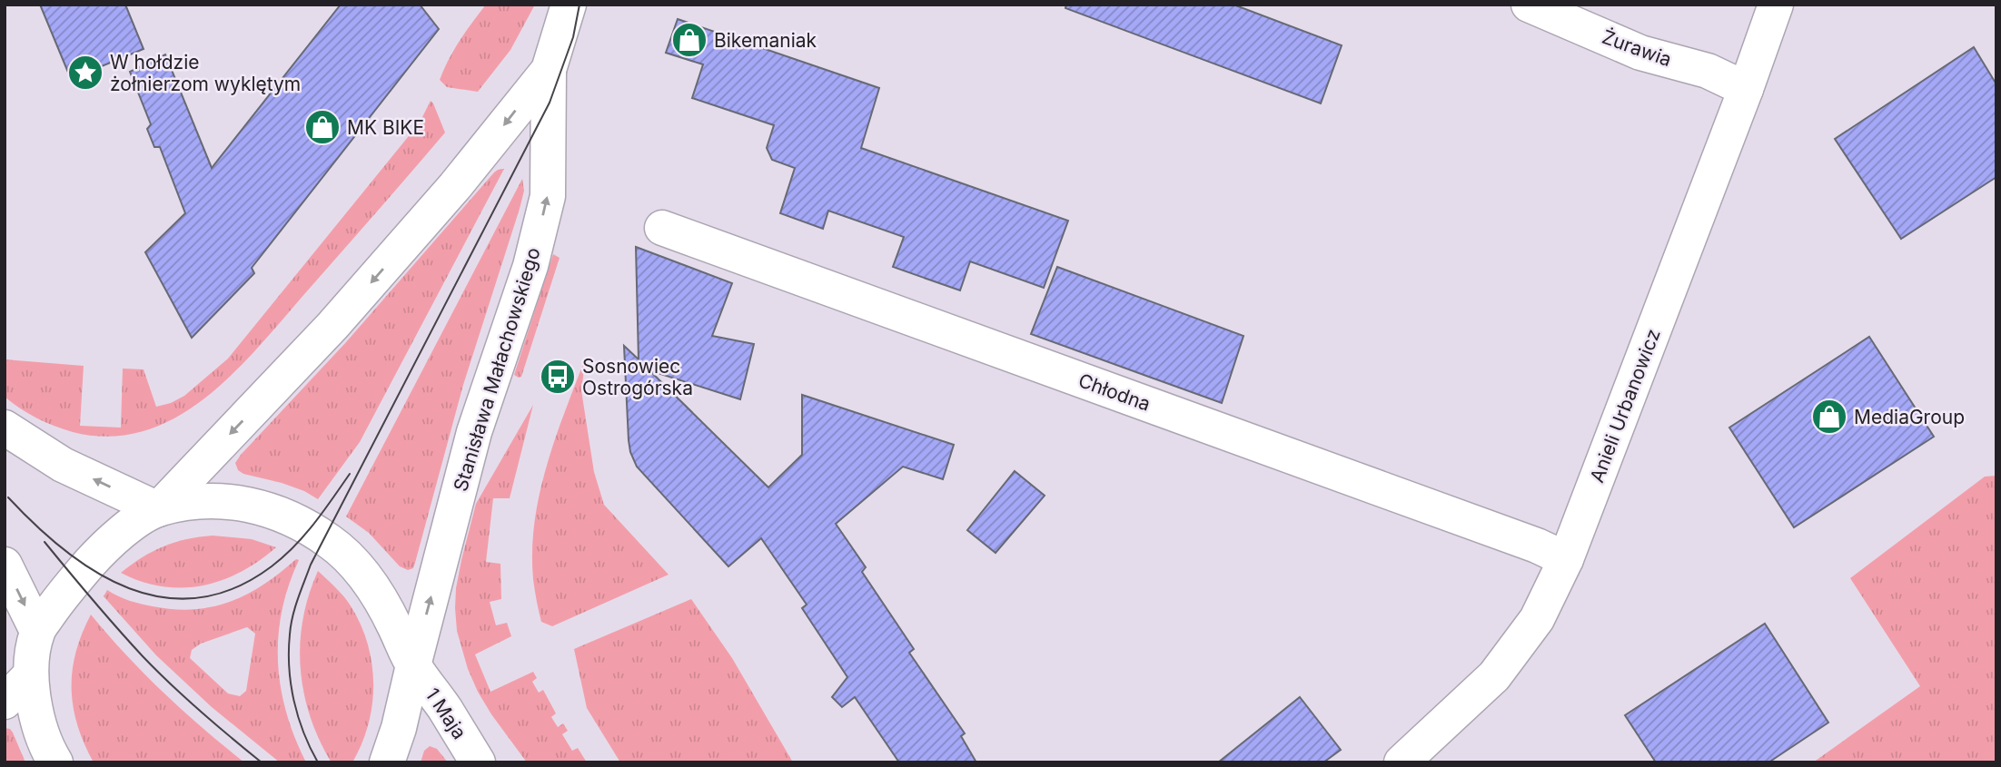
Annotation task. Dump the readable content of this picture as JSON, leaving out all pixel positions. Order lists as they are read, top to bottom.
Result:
{
  "streets": {
    "street": [
      "Żurawia",
      "Stanisława Małachowskiego",
      "Chłodna",
      "Anieli Urbanowicz",
      "1 Maja"
    ]
  },
  "crossings": [
    ["Żurawia", "Anieli Urbanowicz"],
    ["Stanisława Małachowskiego", "1 Maja"],
    ["Chłodna", "Anieli Urbanowicz"]
  ],
  "places": {
    "shop": ["Bikemaniak", "MK BIKE", "MediaGroup"],
    "place": ["W hołdzie żołnierzom wyklętym"],
    "bus stop": ["Sosnowiec Ostrogórska"]
  }
}
